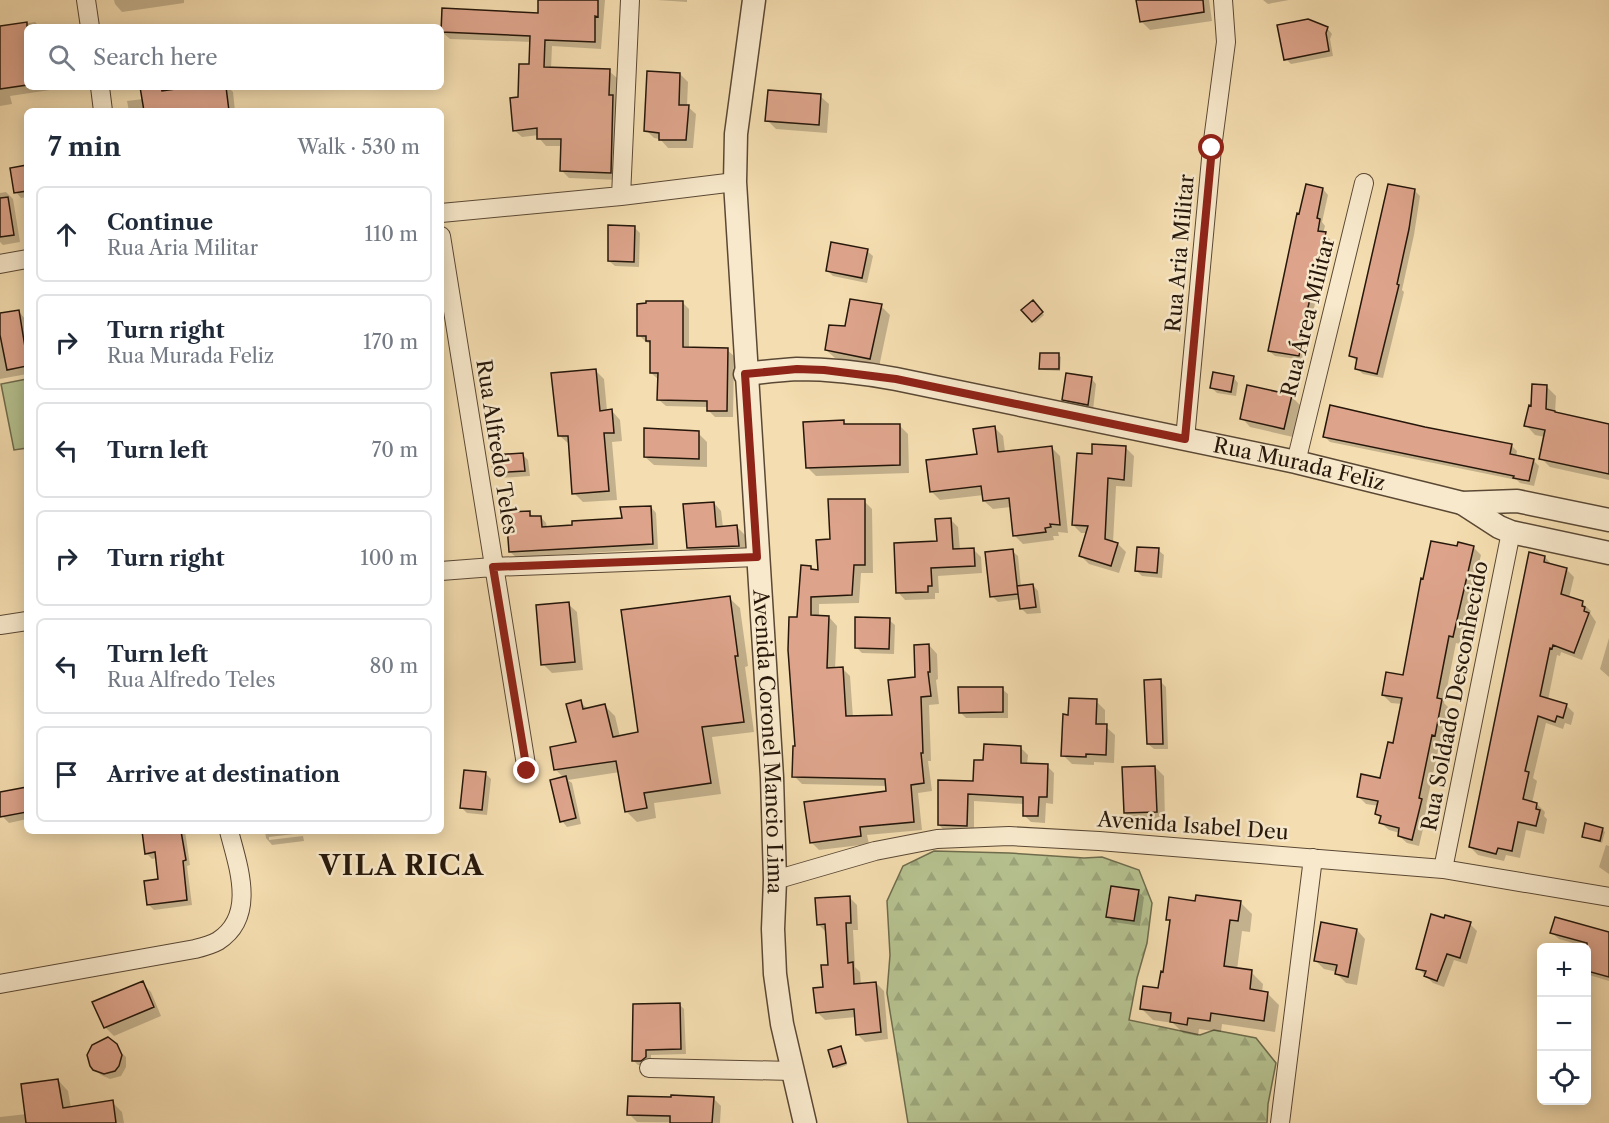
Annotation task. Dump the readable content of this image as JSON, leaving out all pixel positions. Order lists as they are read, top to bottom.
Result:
{
  "streets": {
    "street": [
      "Rua Aria Militar",
      "Rua Área Militar",
      "Rua Alfredo Teles",
      "Rua Murada Feliz",
      "Rua Soldado Desconhecido",
      "Avenida Coronel Mancio Lima",
      "Avenida Isabel Deu"
    ]
  },
  "crossings": [
    ["Rua Aria Militar", "Rua Murada Feliz"],
    ["Rua Área Militar", "Rua Murada Feliz"],
    ["Rua Murada Feliz", "Rua Soldado Desconhecido"],
    ["Rua Murada Feliz", "Avenida Coronel Mancio Lima"],
    ["Rua Soldado Desconhecido", "Avenida Isabel Deu"],
    ["Avenida Coronel Mancio Lima", "Avenida Isabel Deu"]
  ],
  "districts": ["VILA RICA"],
  "page": {
    "search": "Search here",
    "heading": ["7 min", "Walk · 530 m"],
    "list": [
      ["Continue", "Rua Aria Militar", "110 m"],
      ["Turn right", "Rua Murada Feliz", "170 m"],
      ["Turn left", "70 m"],
      ["Turn right", "100 m"],
      ["Turn left", "Rua Alfredo Teles", "80 m"],
      "Arrive at destination"
    ],
    "map_buttons": ["+", "−"]
  }
}
